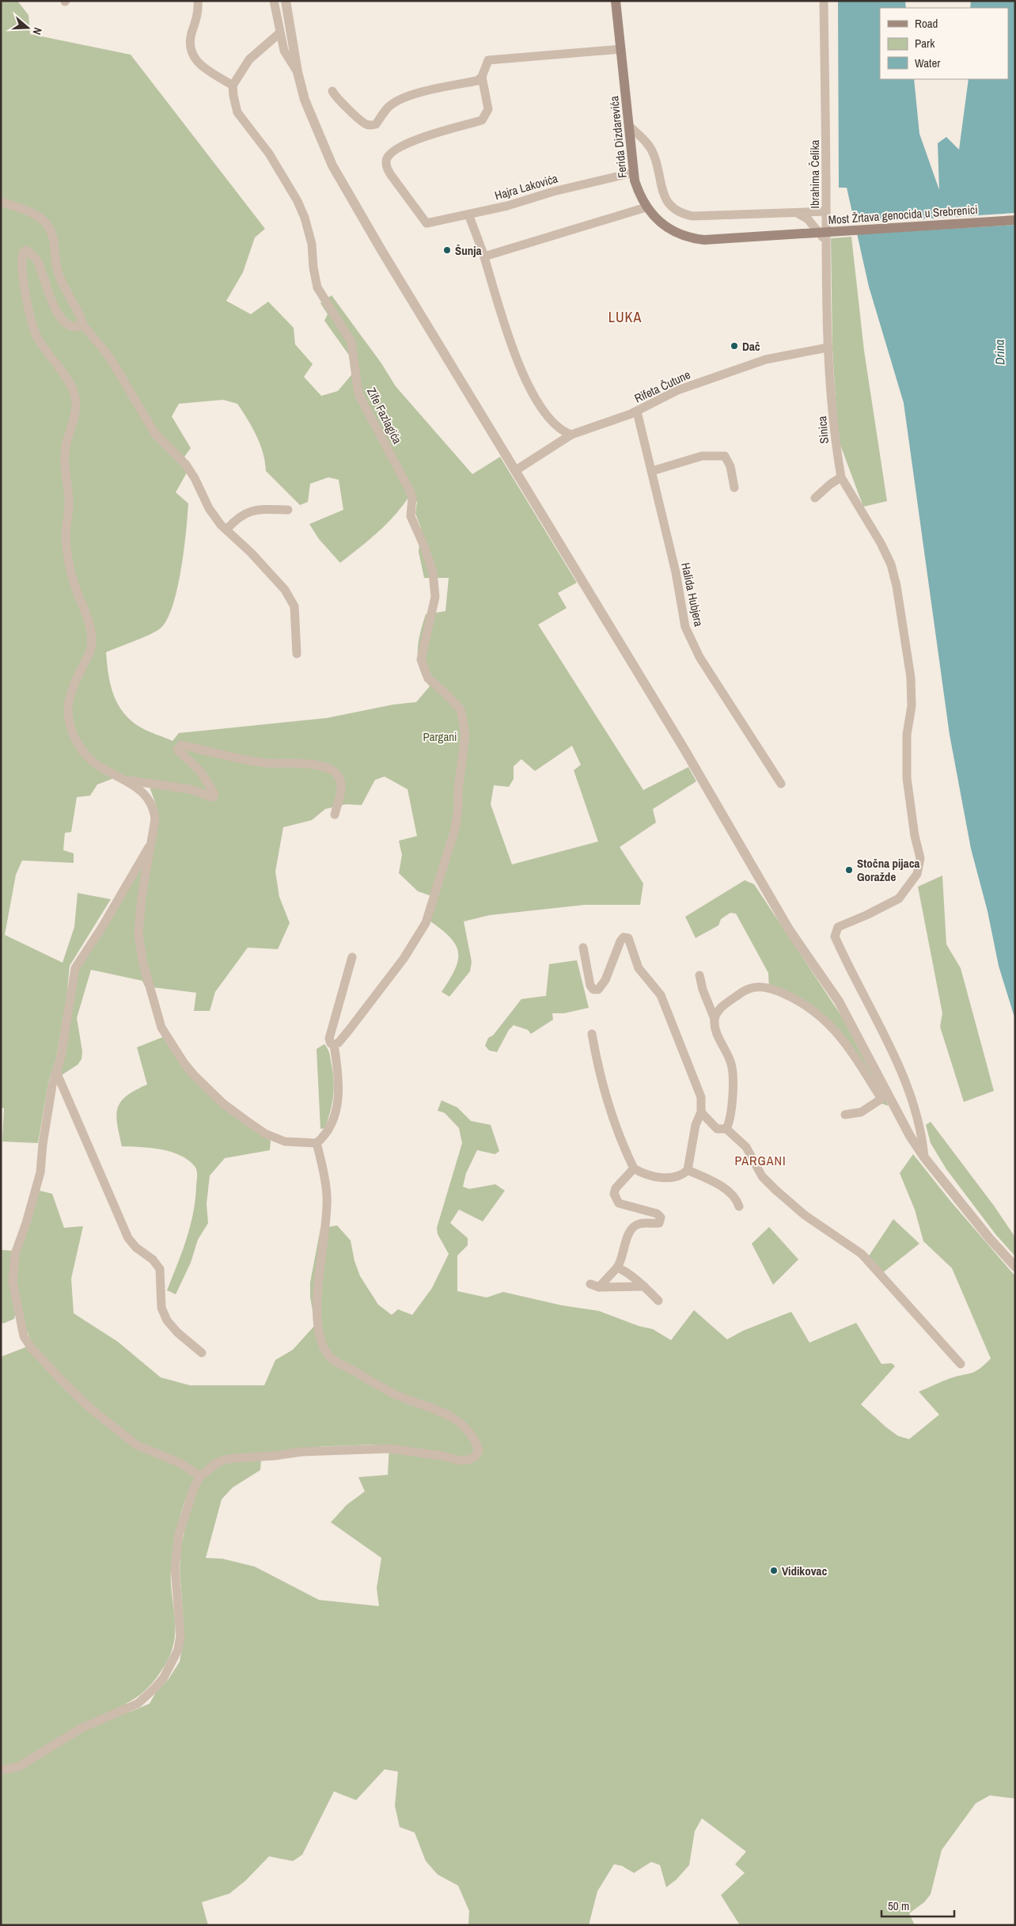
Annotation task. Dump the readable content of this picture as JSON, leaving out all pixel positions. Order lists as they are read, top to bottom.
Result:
{
  "streets": {
    "main road": ["Ferida Dizdarevića", "Most Žrtava genocida u Srebrenici"],
    "street": [
      "Ibrahima Čelika",
      "Hajra Lakovića",
      "Rifeta Čutune",
      "Zife Fazlagića",
      "Sinica",
      "Halida Hubjera"
    ]
  },
  "crossings": [
    ["Ferida Dizdarevića", "Hajra Lakovića"],
    ["Ferida Dizdarevića", "Most Žrtava genocida u Srebrenici"],
    ["Ibrahima Čelika", "Rifeta Čutune"],
    ["Ibrahima Čelika", "Sinica"],
    ["Rifeta Čutune", "Sinica"],
    ["Rifeta Čutune", "Halida Hubjera"]
  ],
  "districts": ["LUKA", "PARGANI"],
  "water": ["Drina"],
  "parks": ["Pargani"],
  "places": [
    "Šunja",
    "Dač",
    "Stočna pijaca Goražde",
    "Vidikovac"
  ],
  "legend": ["Road", "Park", "Water"],
  "scale_bar": "50 m",
  "north": "right"
}
